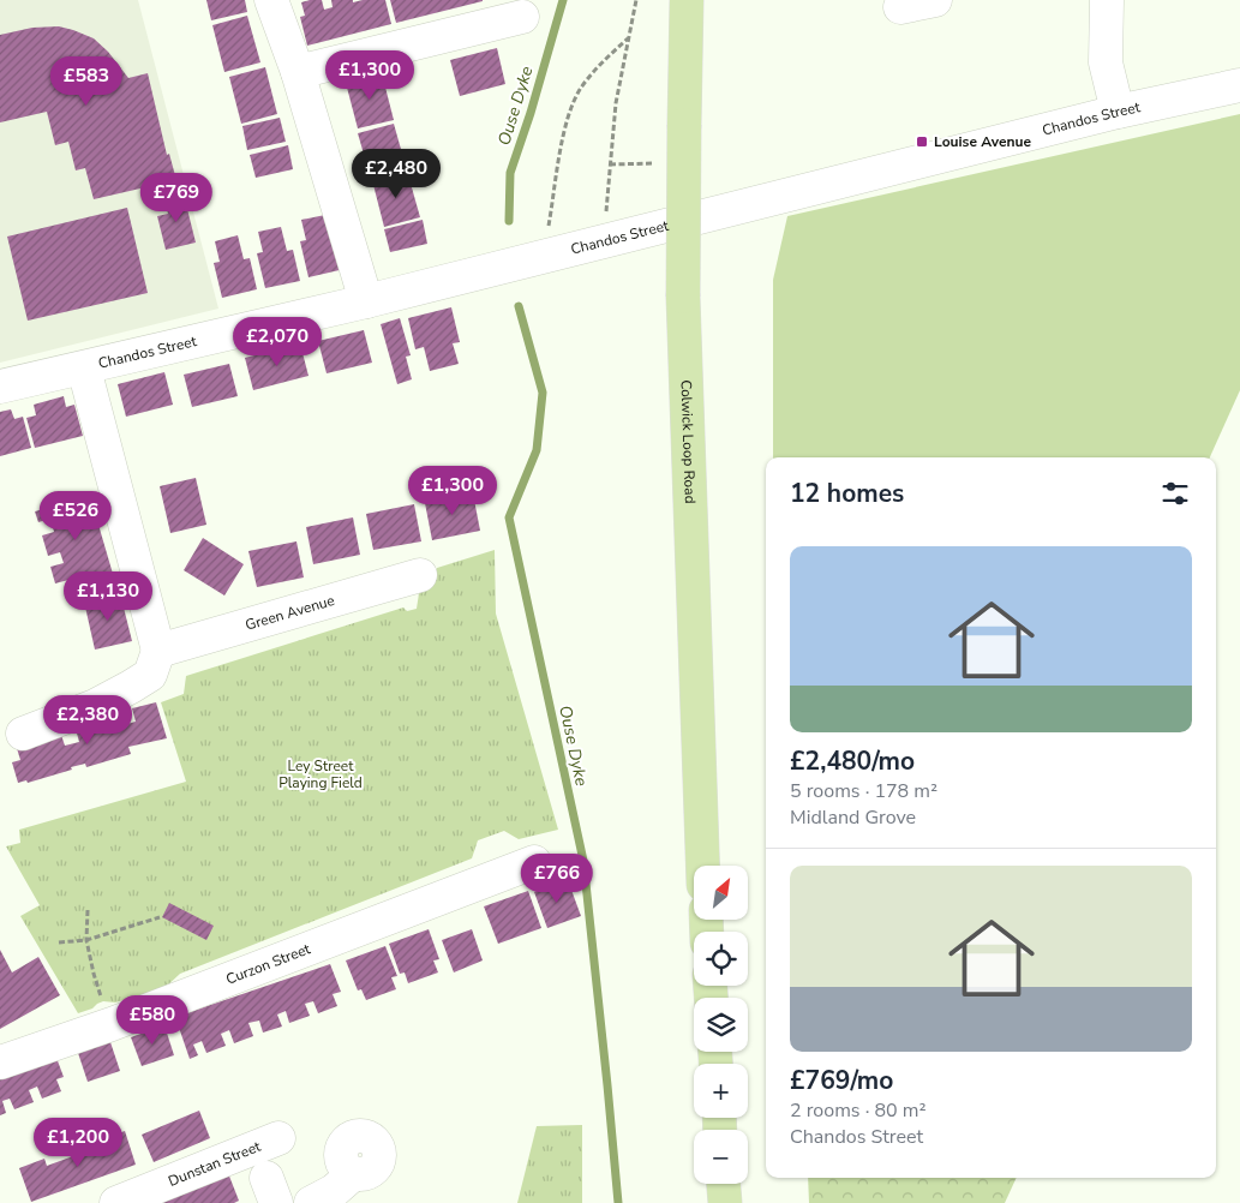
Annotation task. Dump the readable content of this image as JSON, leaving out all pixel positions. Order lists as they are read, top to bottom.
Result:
{
  "streets": {
    "main road": ["Colwick Loop Road"],
    "street": [
      "Chandos Street",
      "Green Avenue",
      "Curzon Street",
      "Dunstan Street"
    ]
  },
  "water": ["Ouse Dyke"],
  "parks": ["Ley Street Playing Field"],
  "places": {
    "transit": ["Louise Avenue"]
  },
  "north": "top right",
  "page": {
    "price": [
      "£1,300",
      "£583",
      "£2,480",
      "£769",
      "£2,070",
      "£1,300",
      "£526",
      "£1,130",
      "£2,380",
      "£766",
      "£580",
      "£1,200"
    ],
    "heading": "12 homes",
    "list": [
      {
        "name": "£2,480/mo",
        "note": "5 rooms · 178 m² · Midland Grove"
      },
      {
        "name": "£769/mo",
        "note": "2 rooms · 80 m² · Chandos Street"
      }
    ],
    "map_buttons": ["+", "−"]
  }
}
